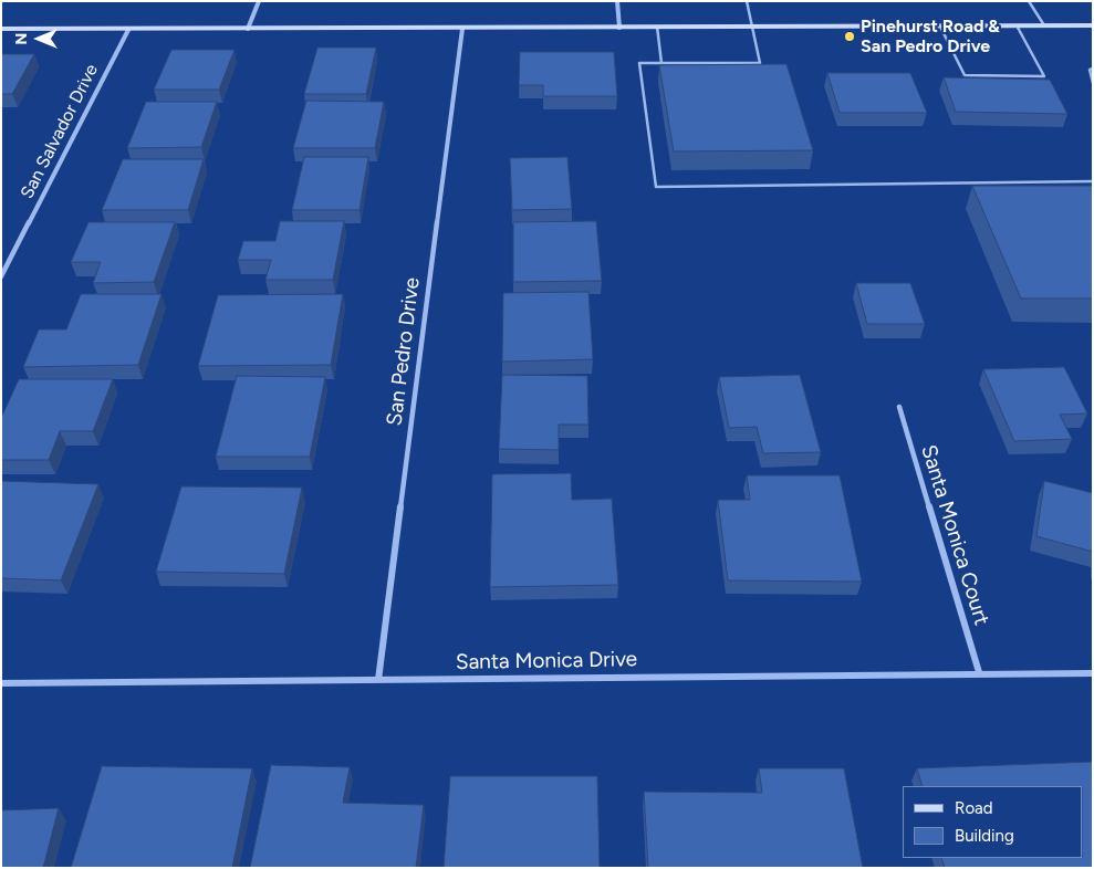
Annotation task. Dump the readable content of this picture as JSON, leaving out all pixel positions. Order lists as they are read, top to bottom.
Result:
{
  "streets": {
    "street": [
      "San Salvador Drive",
      "San Pedro Drive",
      "Santa Monica Court",
      "Santa Monica Drive"
    ]
  },
  "crossings": [
    ["San Pedro Drive", "Santa Monica Drive"],
    ["Santa Monica Court", "Santa Monica Drive"]
  ],
  "places": ["Pinehurst Road & San Pedro Drive"],
  "legend": ["Road", "Building"],
  "north": "left"
}
